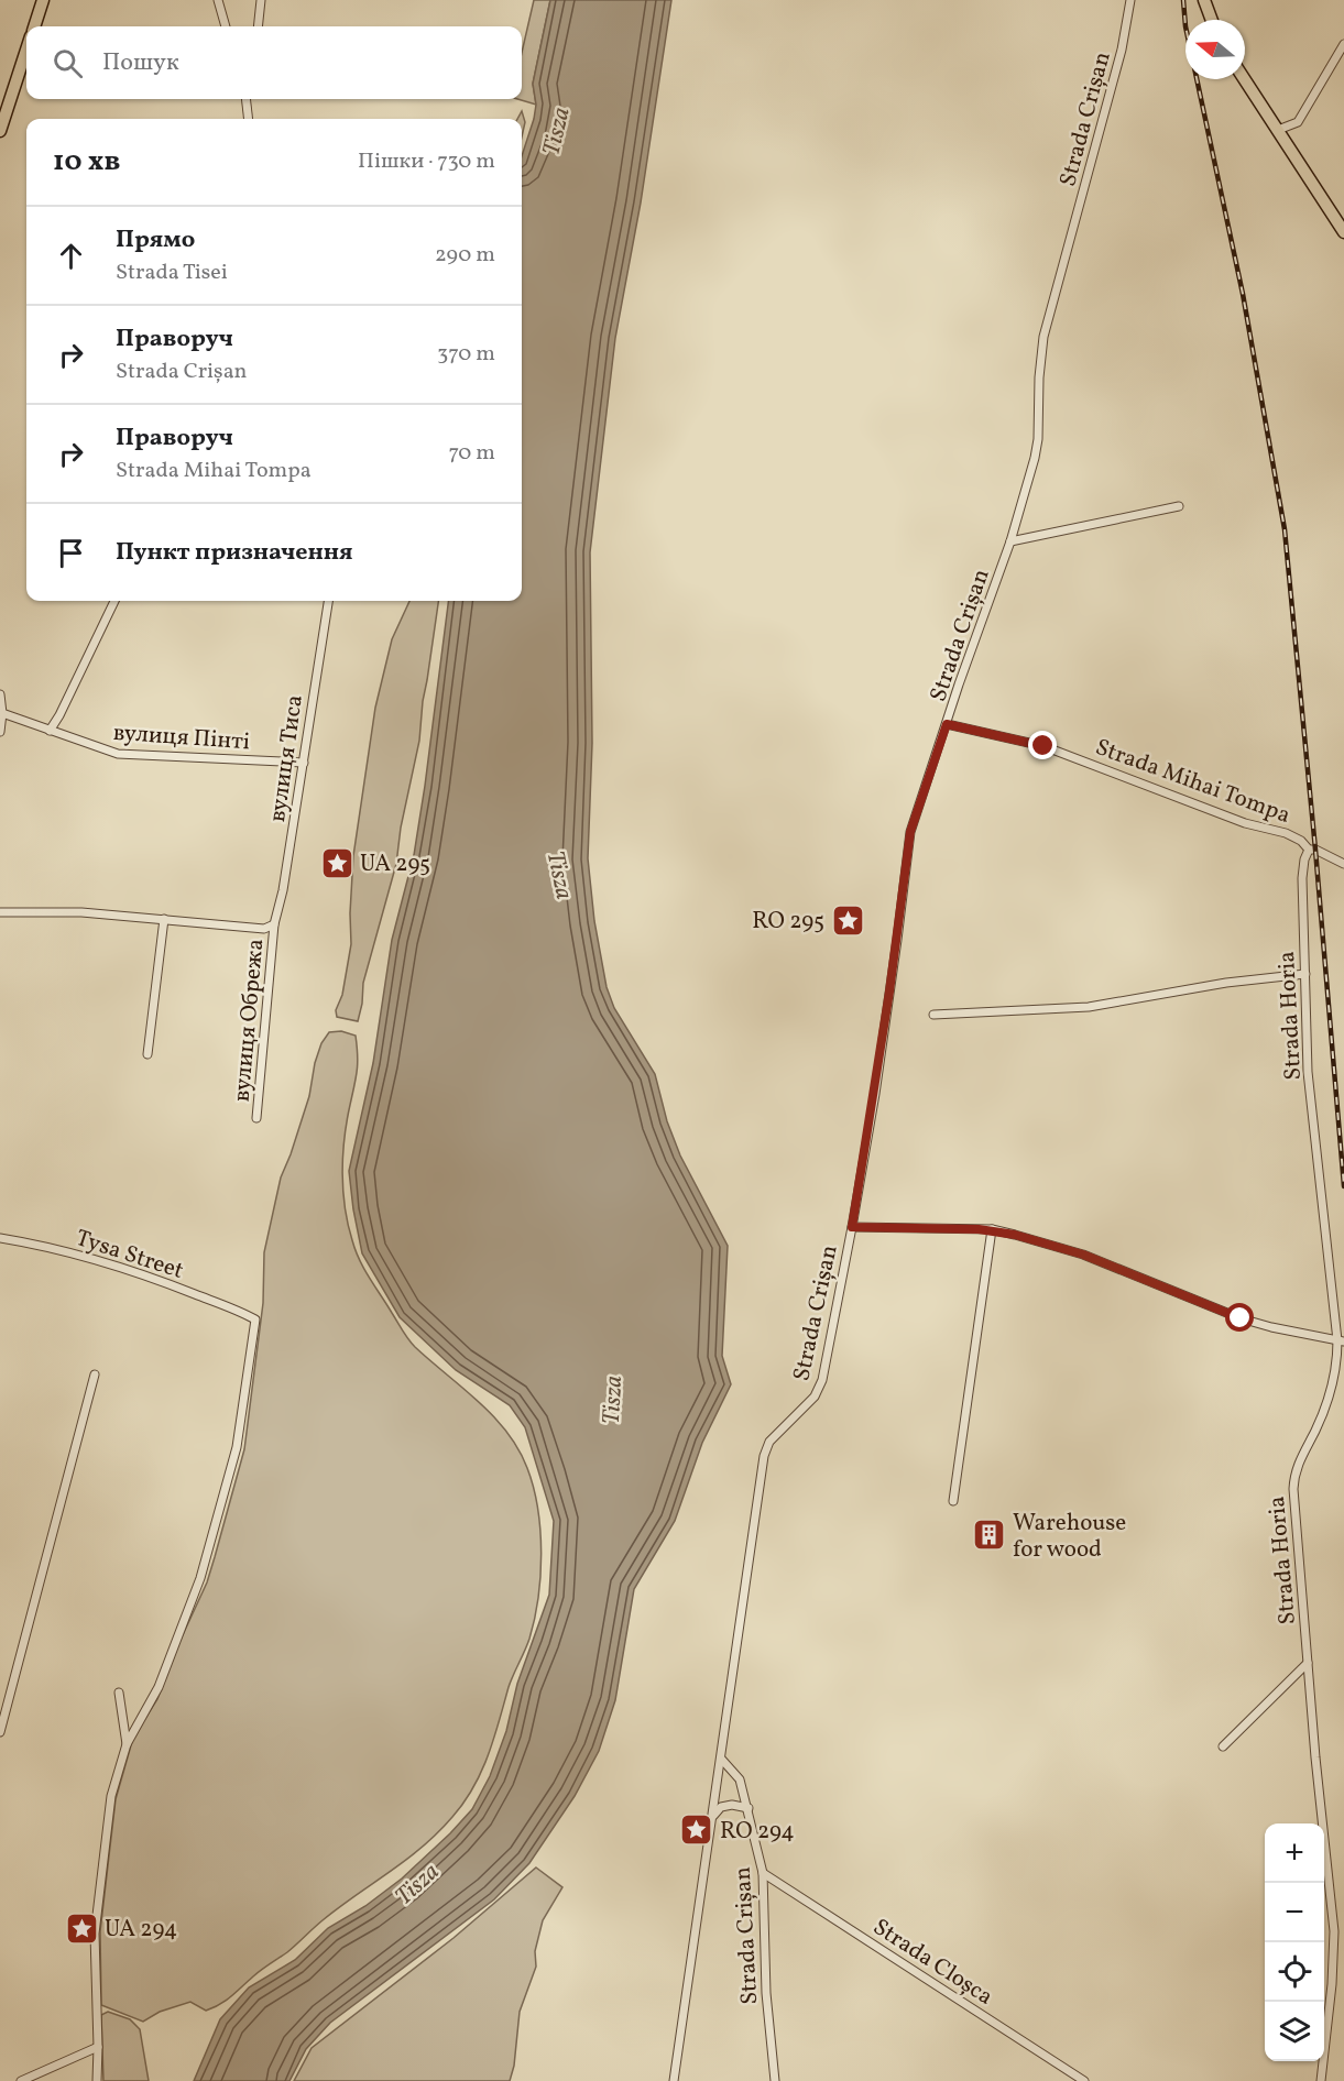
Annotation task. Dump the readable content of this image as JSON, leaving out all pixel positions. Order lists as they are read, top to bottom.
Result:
{
  "streets": {
    "street": [
      "Strada Crișan",
      "вулиця Пінті",
      "вулиця Тиса",
      "Strada Mihai Tompa",
      "Strada Horia",
      "вулиця Обрежа",
      "Tysa Street",
      "Strada Cloșca"
    ]
  },
  "crossings": [
    ["Strada Crișan", "Strada Mihai Tompa"],
    ["Strada Crișan", "Strada Cloșca"],
    ["вулиця Пінті", "вулиця Тиса"],
    ["вулиця Тиса", "вулиця Обрежа"],
    ["Strada Mihai Tompa", "Strada Horia"]
  ],
  "water": ["Tisza"],
  "places": {
    "place": [
      "UA 295",
      "RO 295",
      "RO 294",
      "UA 294"
    ],
    "building": ["Warehouse for wood"]
  },
  "north": "left",
  "page": {
    "search": "Пошук",
    "heading": ["10 хв", "Пішки · 730 m"],
    "list": [
      ["Прямо", "Strada Tisei", "290 m"],
      ["Праворуч", "Strada Crișan", "370 m"],
      ["Праворуч", "Strada Mihai Tompa", "70 m"],
      "Пункт призначення"
    ],
    "map_buttons": ["+", "−"]
  }
}
